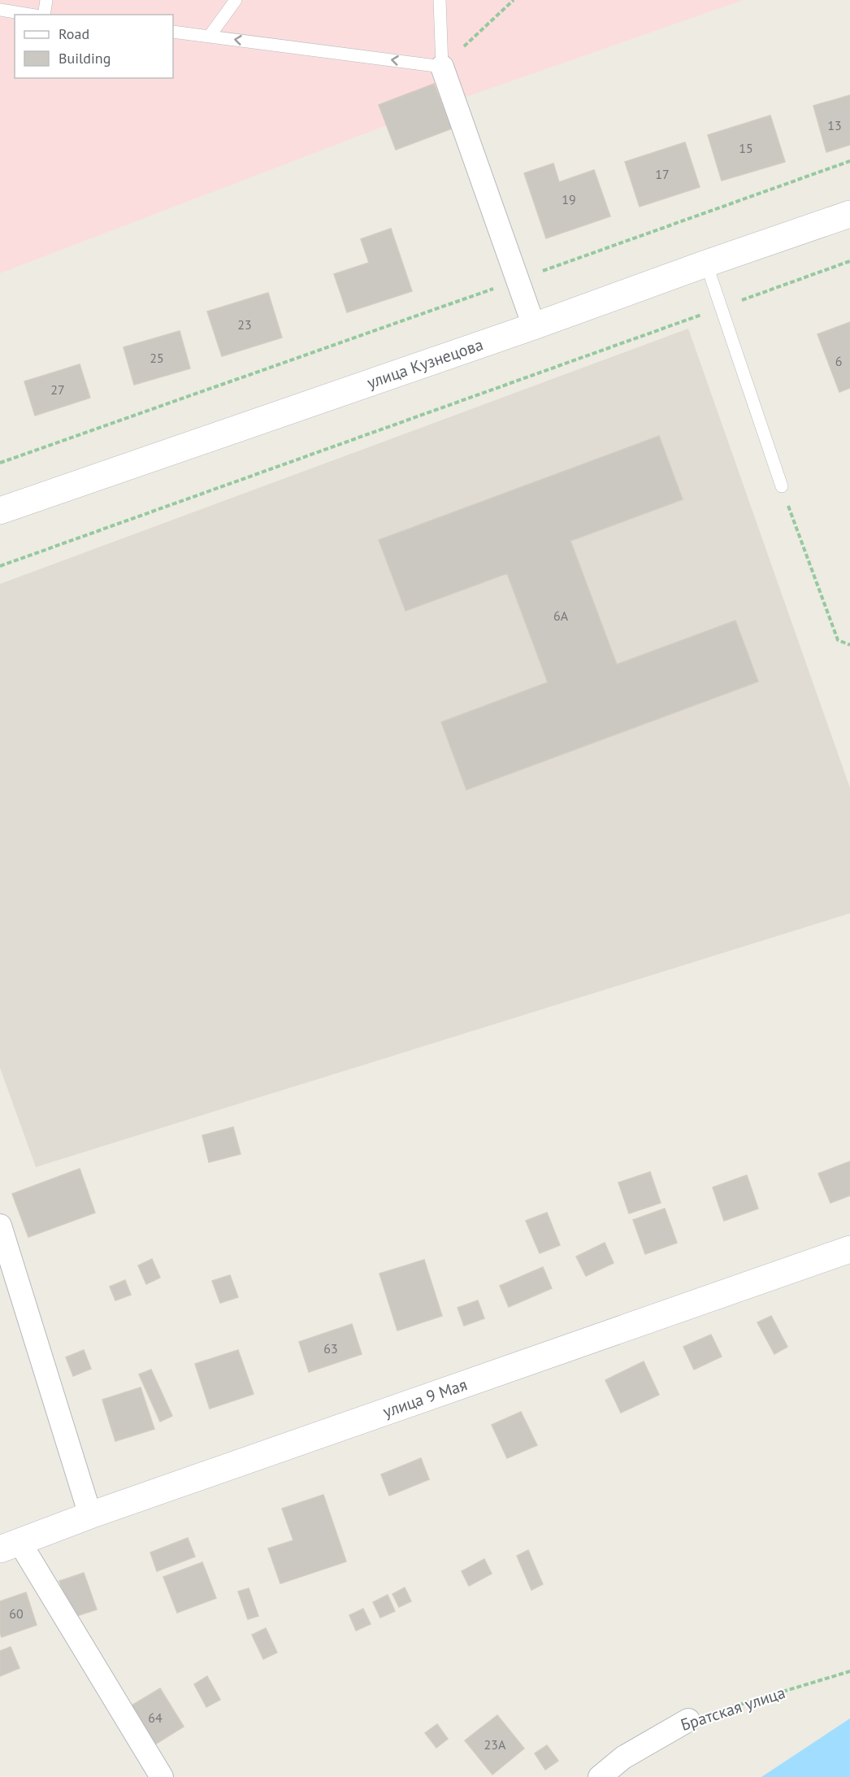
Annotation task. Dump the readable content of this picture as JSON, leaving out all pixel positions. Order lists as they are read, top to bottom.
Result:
{
  "streets": {
    "street": ["улица Кузнецова", "улица 9 Мая", "Братская улица"]
  },
  "house_numbers": [
    "13",
    "15",
    "17",
    "19",
    "23",
    "25",
    "6",
    "27",
    "6А",
    "63",
    "60",
    "64",
    "23А"
  ],
  "legend": ["Road", "Building"]
}
